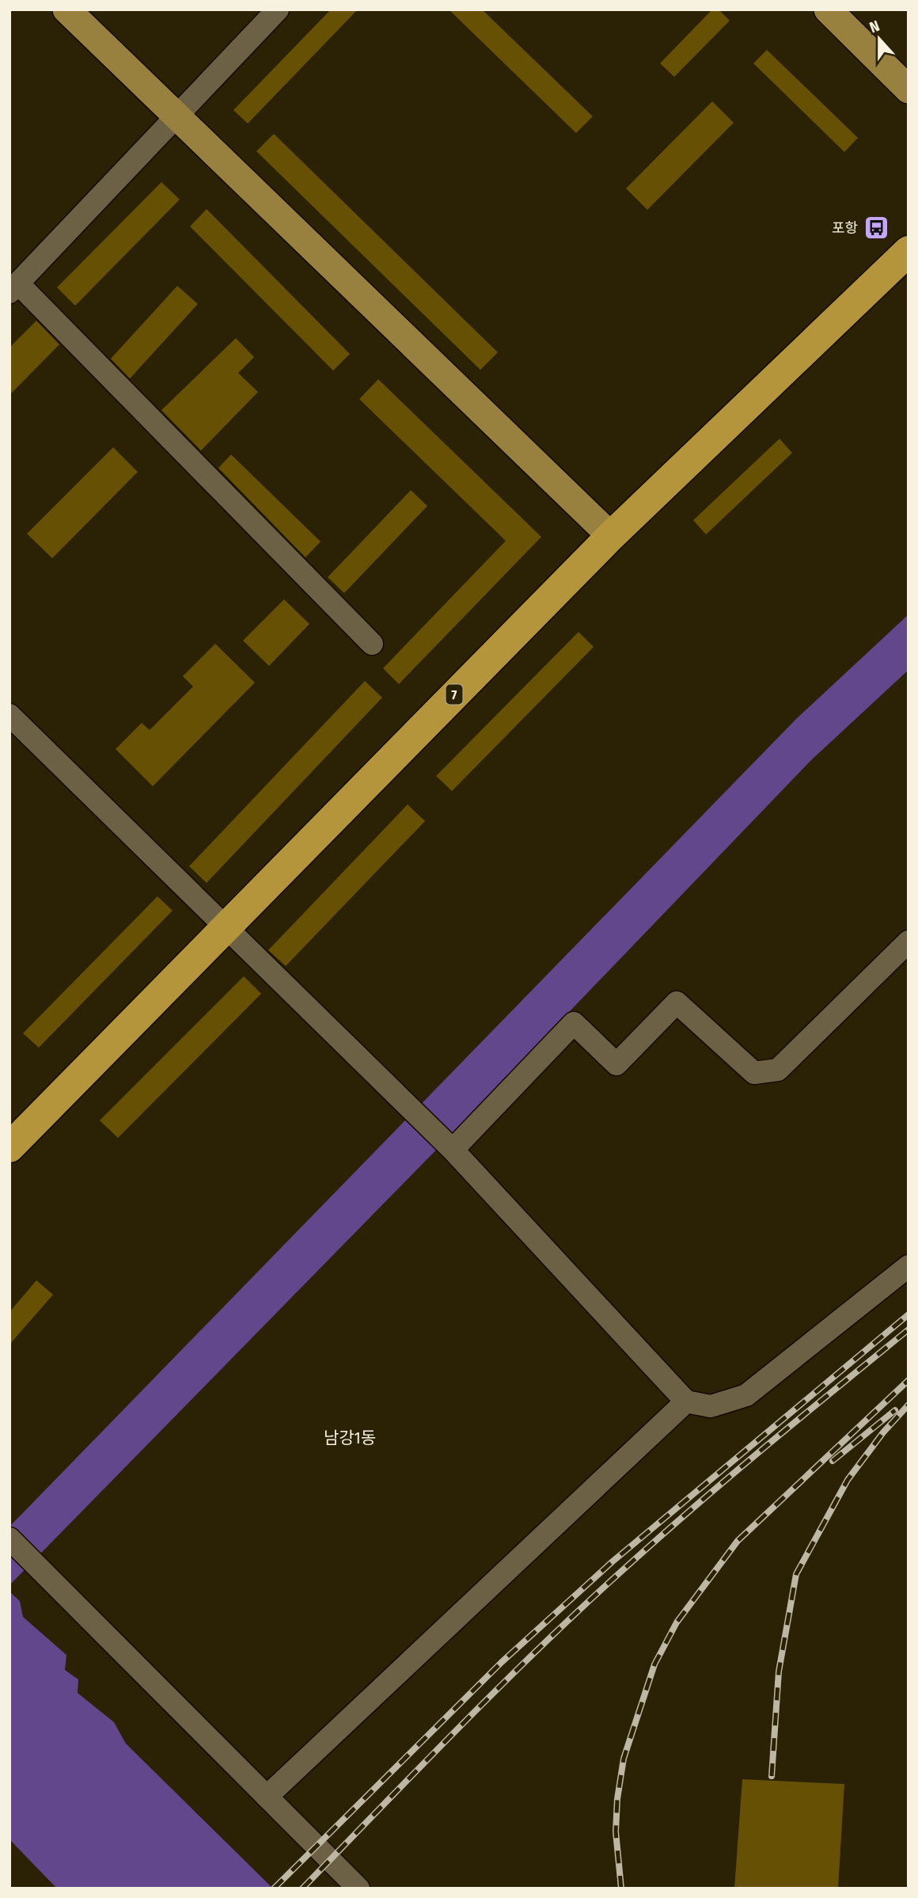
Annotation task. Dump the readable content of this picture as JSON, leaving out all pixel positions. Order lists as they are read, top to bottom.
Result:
{
  "streets": {
    "highway": ["7"]
  },
  "districts": ["남강1동"],
  "places": {
    "bus stop": ["포항"]
  },
  "north": "top"
}
